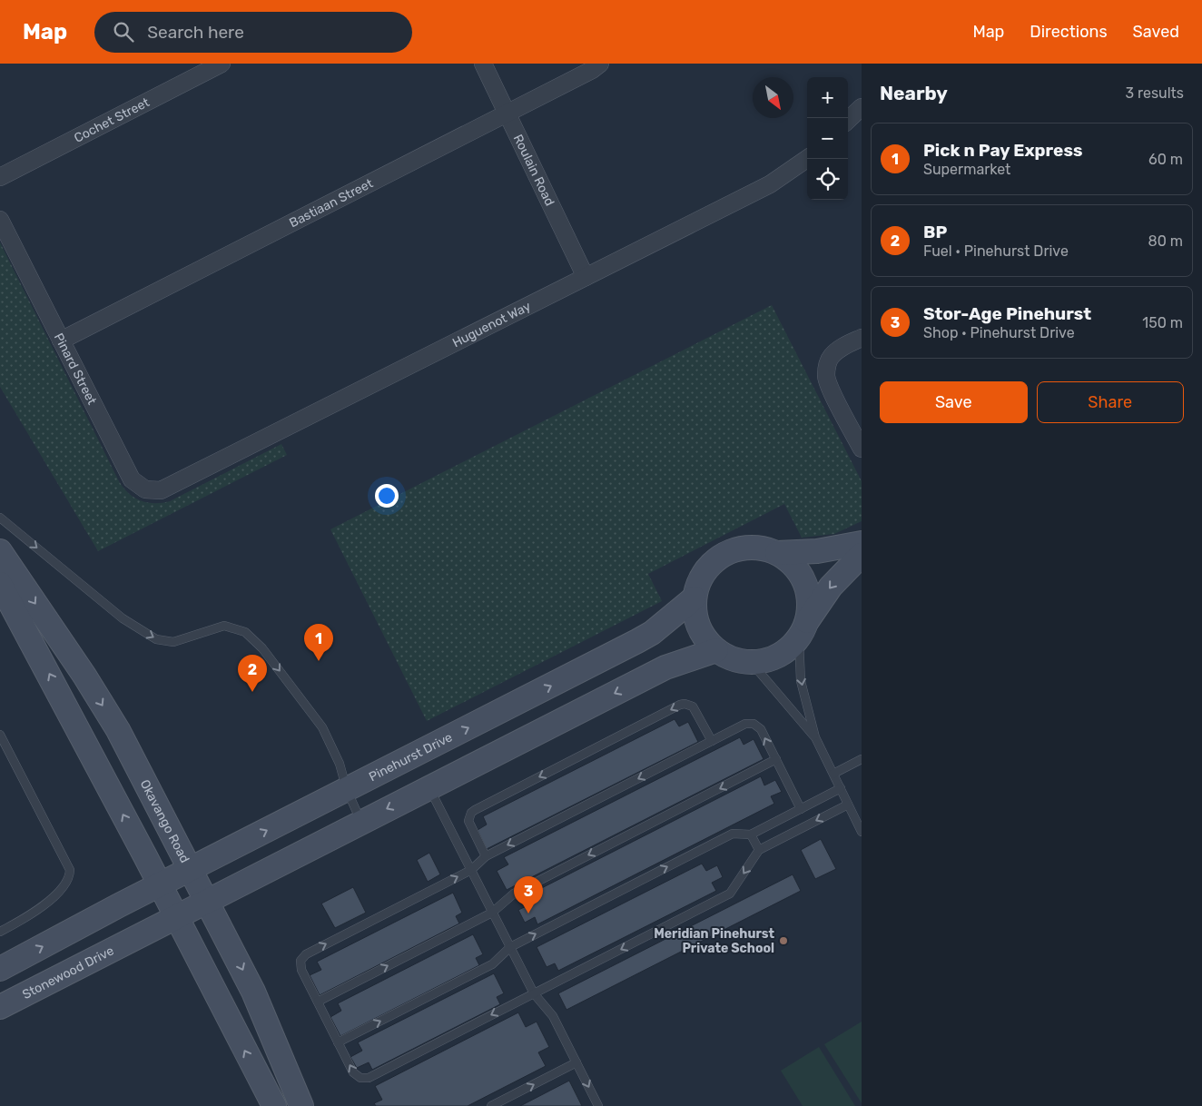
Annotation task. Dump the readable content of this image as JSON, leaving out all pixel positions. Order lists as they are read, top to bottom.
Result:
{
  "streets": {
    "street": [
      "Cochet Street",
      "Roulain Road",
      "Bastiaan Street",
      "Huguenot Way",
      "Pinard Street",
      "Pinehurst Drive",
      "Okavango Road",
      "Stonewood Drive"
    ]
  },
  "crossings": [
    ["Roulain Road", "Bastiaan Street"],
    ["Roulain Road", "Huguenot Way"],
    ["Bastiaan Street", "Pinard Street"],
    ["Huguenot Way", "Pinard Street"],
    ["Pinehurst Drive", "Okavango Road"]
  ],
  "places": ["Meridian Pinehurst Private School"],
  "north": "bottom right",
  "page": {
    "header": "Map",
    "search": "Search here",
    "nav": ["Map", "Directions", "Saved"],
    "heading": ["Nearby", "3 results"],
    "map_buttons": ["+", "−"],
    "list": [
      {
        "mark": "1",
        "name": "Pick n Pay Express",
        "note": "Supermarket",
        "value": "60 m"
      },
      {
        "mark": "2",
        "name": "BP",
        "note": "Fuel · Pinehurst Drive",
        "value": "80 m"
      },
      {
        "mark": "3",
        "name": "Stor-Age Pinehurst",
        "note": "Shop · Pinehurst Drive",
        "value": "150 m"
      }
    ],
    "buttons": ["Save", "Share"],
    "pins": ["1", "2", "3"]
  }
}
